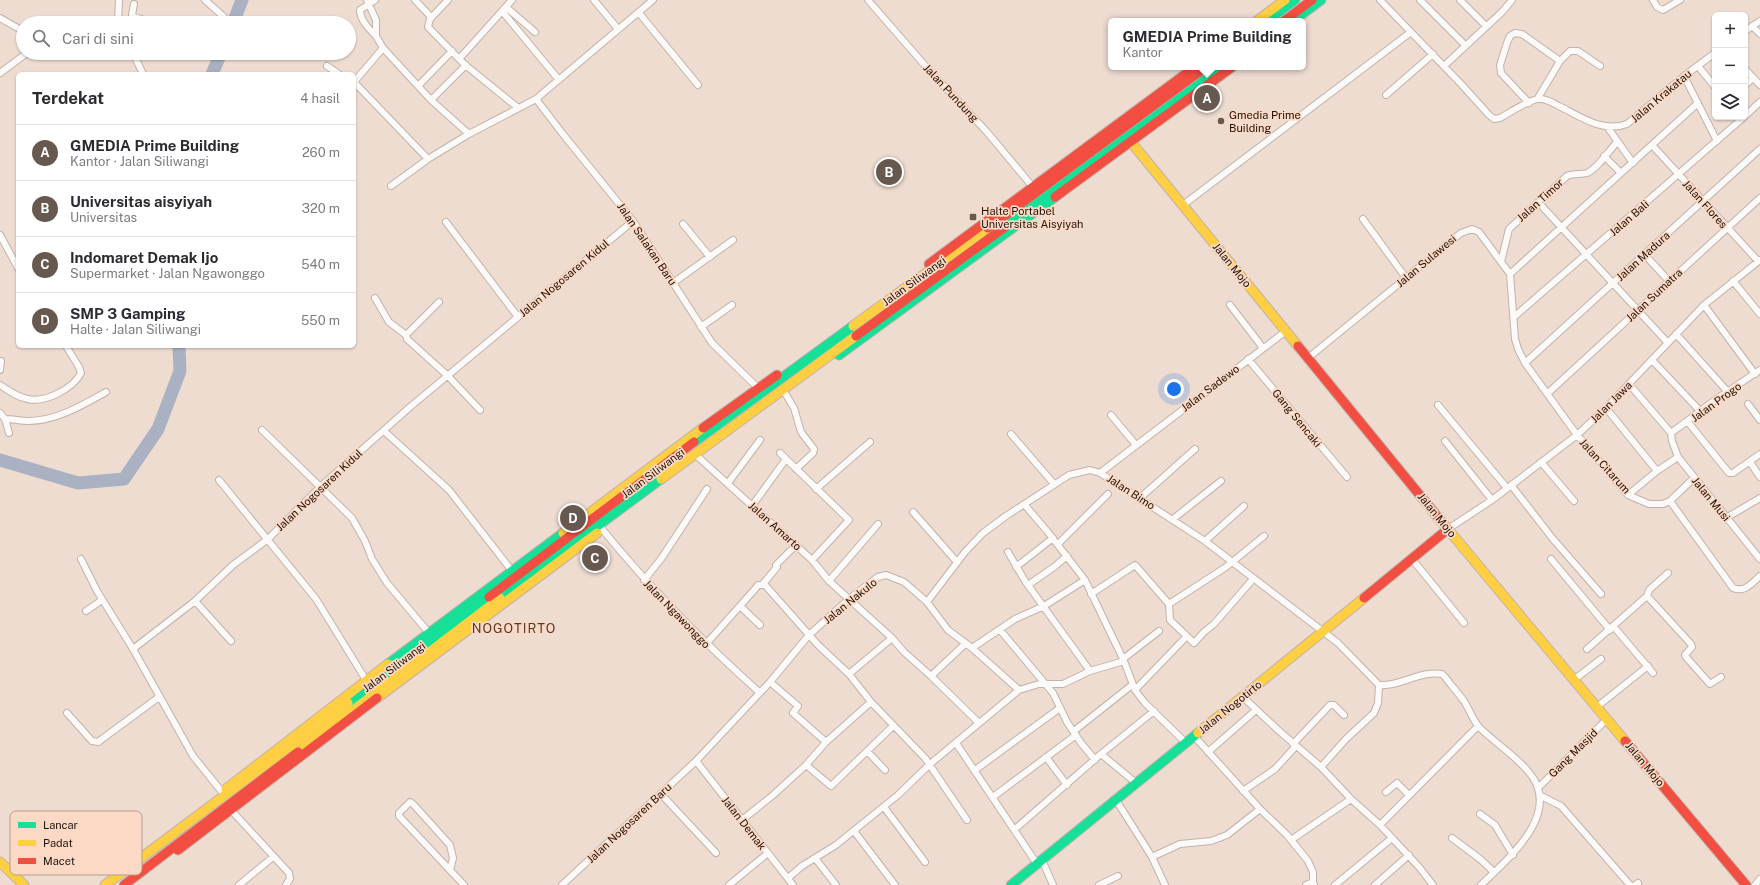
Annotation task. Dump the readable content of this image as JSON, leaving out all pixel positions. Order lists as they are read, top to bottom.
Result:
{
  "streets": {
    "main road": ["Jalan Mojo", "Jalan Siliwangi", "Jalan Nogotirto"],
    "street": [
      "Jalan Pundung",
      "Jalan Krakatau",
      "Jalan Timor",
      "Jalan Flores",
      "Jalan Bali",
      "Jalan Salakan Baru",
      "Jalan Madura",
      "Jalan Sulawesi",
      "Jalan Nogosaren Kidul",
      "Jalan Sumatra",
      "Jalan Sadewo",
      "Jalan Jawa",
      "Jalan Progo",
      "Gang Sencaki",
      "Jalan Citarum",
      "Jalan Bimo",
      "Jalan Musi",
      "Jalan Amarto",
      "Jalan Nakulo",
      "Jalan Ngawonggo",
      "Gang Masjid",
      "Jalan Nogosaren Baru",
      "Jalan Demak"
    ]
  },
  "crossings": [
    ["Jalan Timor", "Jalan Sulawesi"],
    ["Jalan Flores", "Jalan Bali"],
    ["Jalan Flores", "Jalan Madura"],
    ["Jalan Flores", "Jalan Sumatra"],
    ["Jalan Flores", "Jalan Jawa"],
    ["Jalan Salakan Baru", "Jalan Nogosaren Kidul"],
    ["Jalan Sulawesi", "Jalan Mojo"],
    ["Jalan Mojo", "Jalan Sadewo"],
    ["Jalan Mojo", "Jalan Jawa"],
    ["Jalan Mojo", "Jalan Nogotirto"],
    ["Jalan Mojo", "Gang Masjid"],
    ["Jalan Sadewo", "Gang Sencaki"],
    ["Jalan Sadewo", "Jalan Bimo"],
    ["Jalan Jawa", "Jalan Citarum"],
    ["Jalan Jawa", "Jalan Nogotirto"],
    ["Jalan Progo", "Jalan Musi"],
    ["Jalan Bimo", "Jalan Nakulo"],
    ["Jalan Bimo", "Jalan Nogotirto"],
    ["Jalan Amarto", "Jalan Nakulo"],
    ["Jalan Nakulo", "Jalan Ngawonggo"],
    ["Jalan Nakulo", "Jalan Nogosaren Baru"],
    ["Jalan Nakulo", "Jalan Demak"],
    ["Jalan Nogosaren Baru", "Jalan Demak"]
  ],
  "districts": ["NOGOTIRTO"],
  "places": {
    "other": ["Gmedia Prime Building"],
    "transit": ["Halte Portabel Universitas Aisyiyah"]
  },
  "legend": ["Lancar", "Padat", "Macet"],
  "page": {
    "map_buttons": ["+", "−"],
    "search": "Cari di sini",
    "popup": ["GMEDIA Prime Building", "Kantor"],
    "heading": ["Terdekat", "4 hasil"],
    "pins": [
      "A",
      "B",
      "D",
      "C"
    ],
    "list": [
      {
        "mark": "A",
        "name": "GMEDIA Prime Building",
        "note": "Kantor · Jalan Siliwangi",
        "value": "260 m"
      },
      {
        "mark": "B",
        "name": "Universitas aisyiyah",
        "note": "Universitas",
        "value": "320 m"
      },
      {
        "mark": "C",
        "name": "Indomaret Demak Ijo",
        "note": "Supermarket · Jalan Ngawonggo",
        "value": "540 m"
      },
      {
        "mark": "D",
        "name": "SMP 3 Gamping",
        "note": "Halte · Jalan Siliwangi",
        "value": "550 m"
      }
    ]
  }
}
